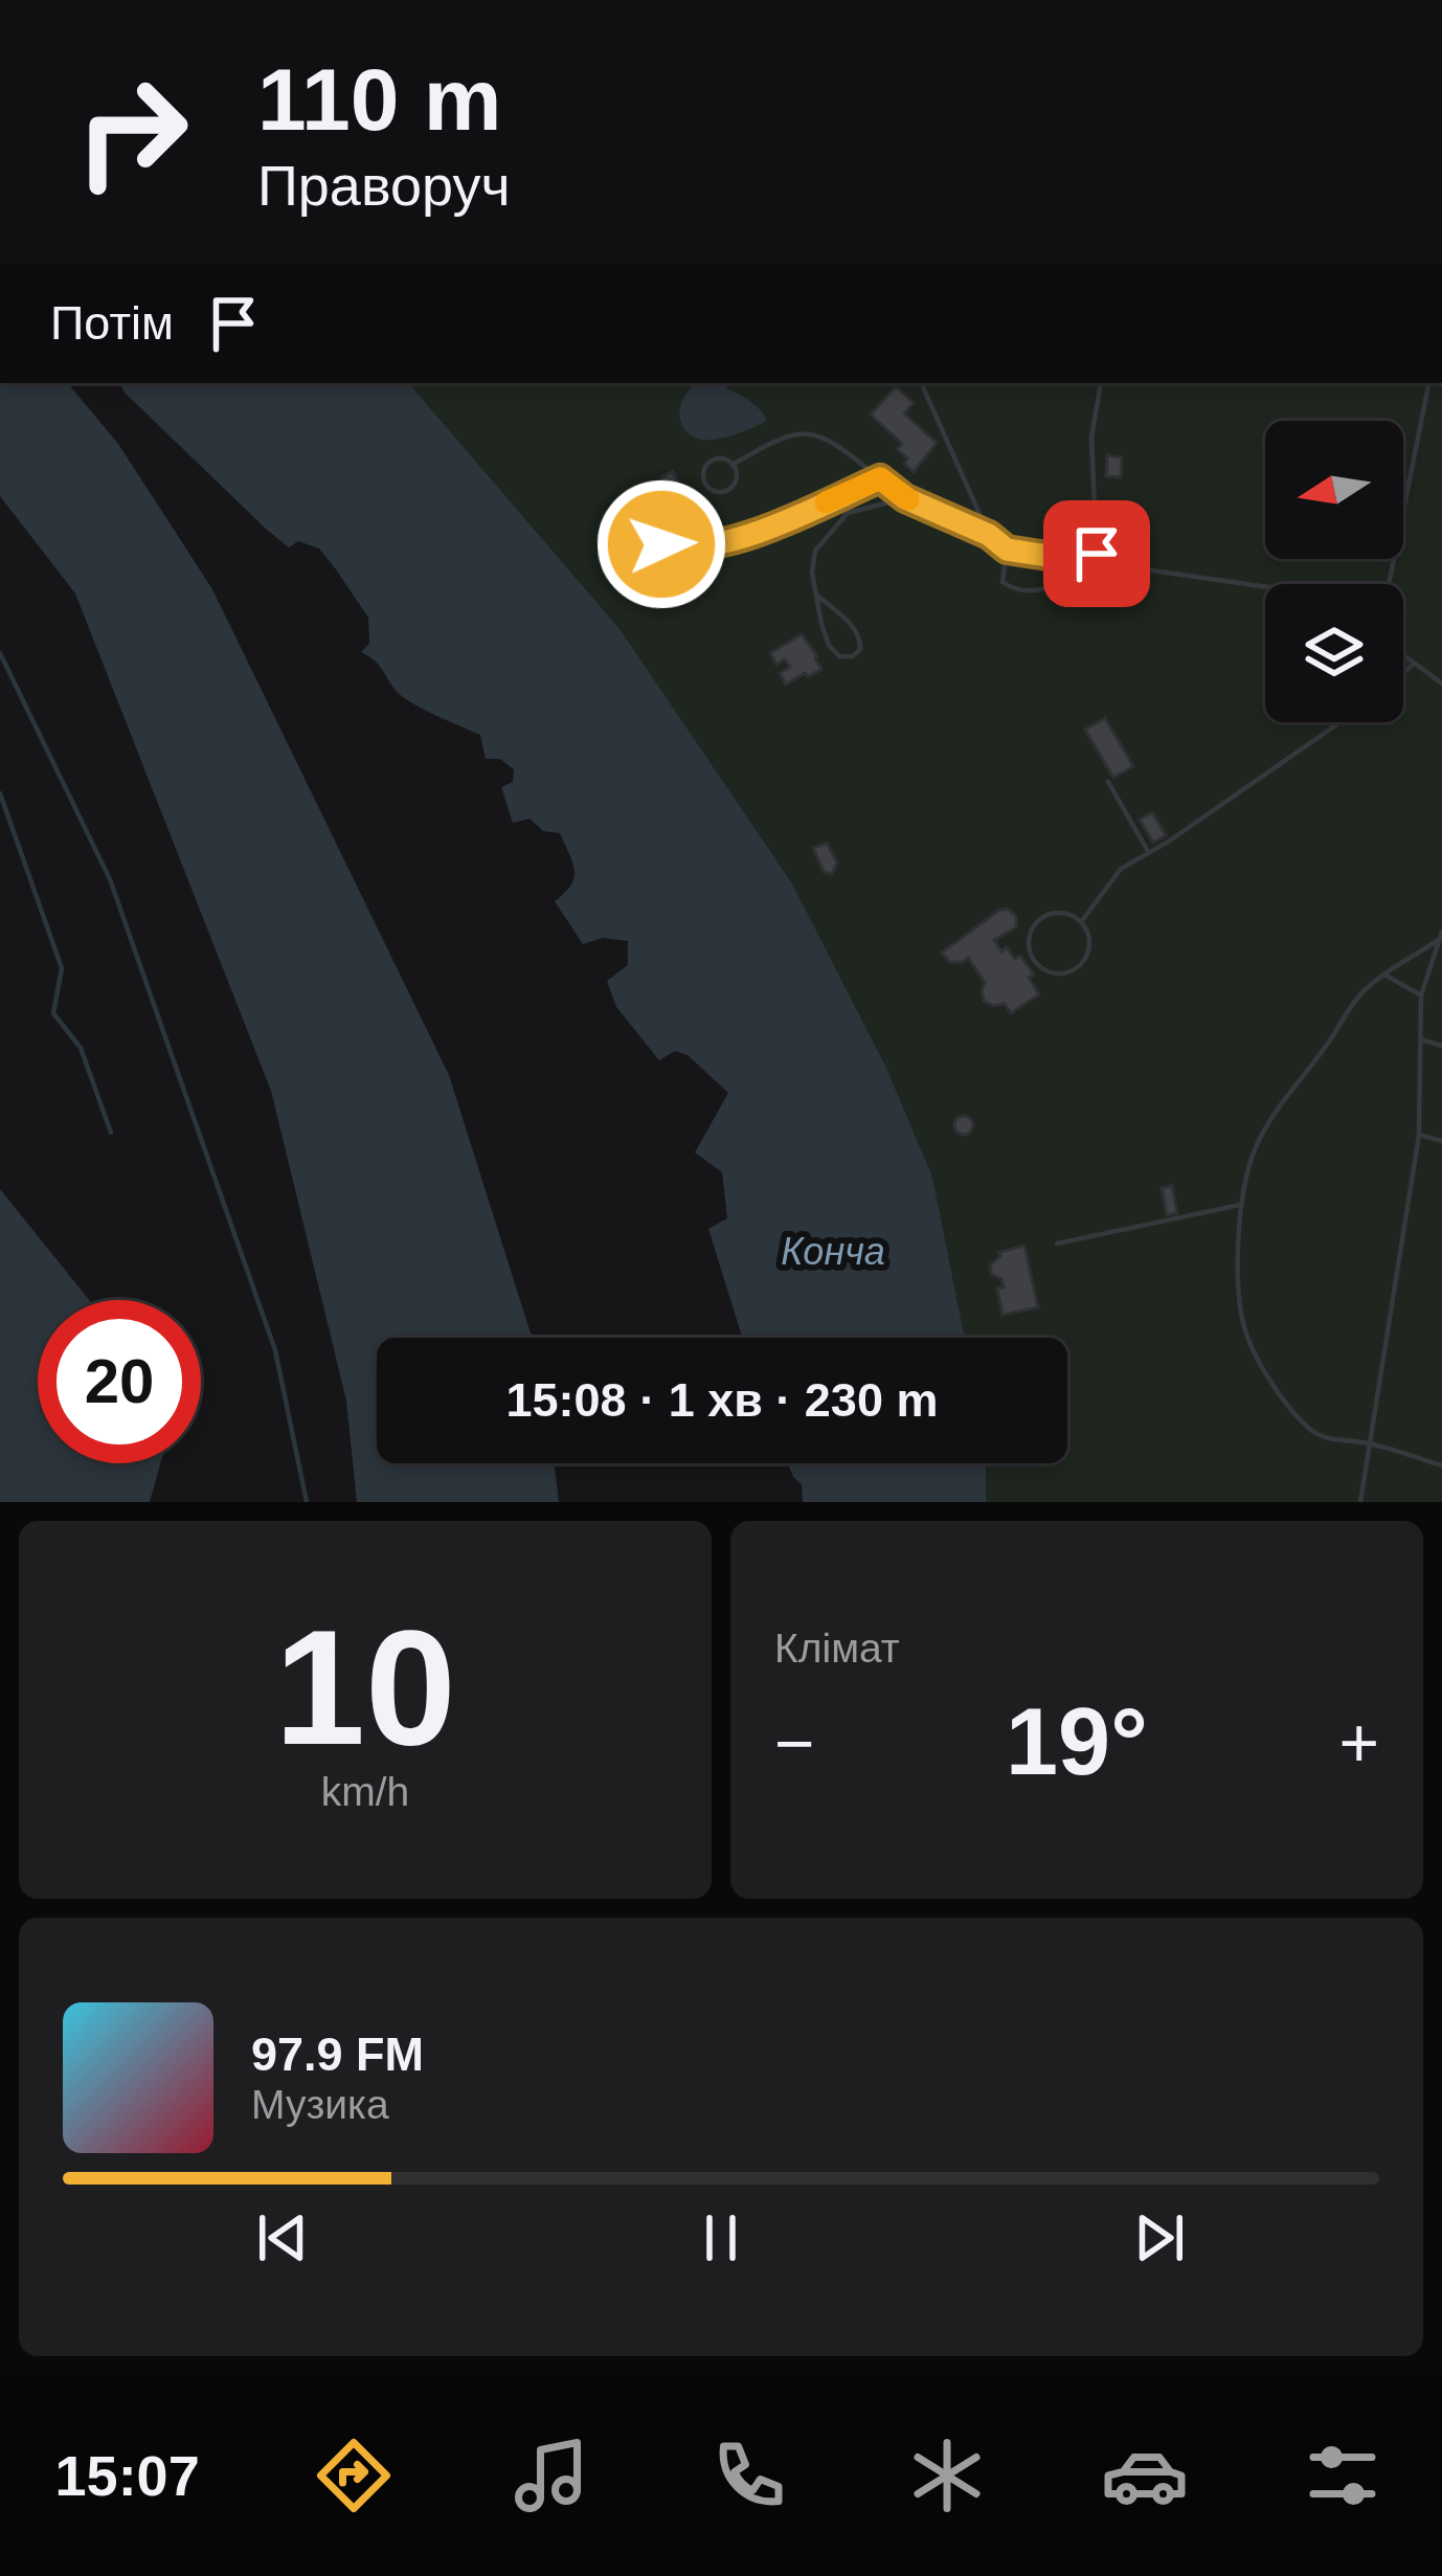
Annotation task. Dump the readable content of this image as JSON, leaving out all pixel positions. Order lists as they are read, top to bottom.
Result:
{
  "water": ["Конча"],
  "north": "left",
  "page": {
    "turn": ["110 m", "Праворуч"],
    "then": "Потім",
    "limit": "20",
    "trip": "15:08 · 1 хв · 230 m",
    "tile": [
      ["10", "km/h"],
      "Клімат"
    ],
    "heat": ["−", "19°", "+"],
    "song": ["97.9 FM", "Музика"],
    "tabs": "15:07"
  }
}
